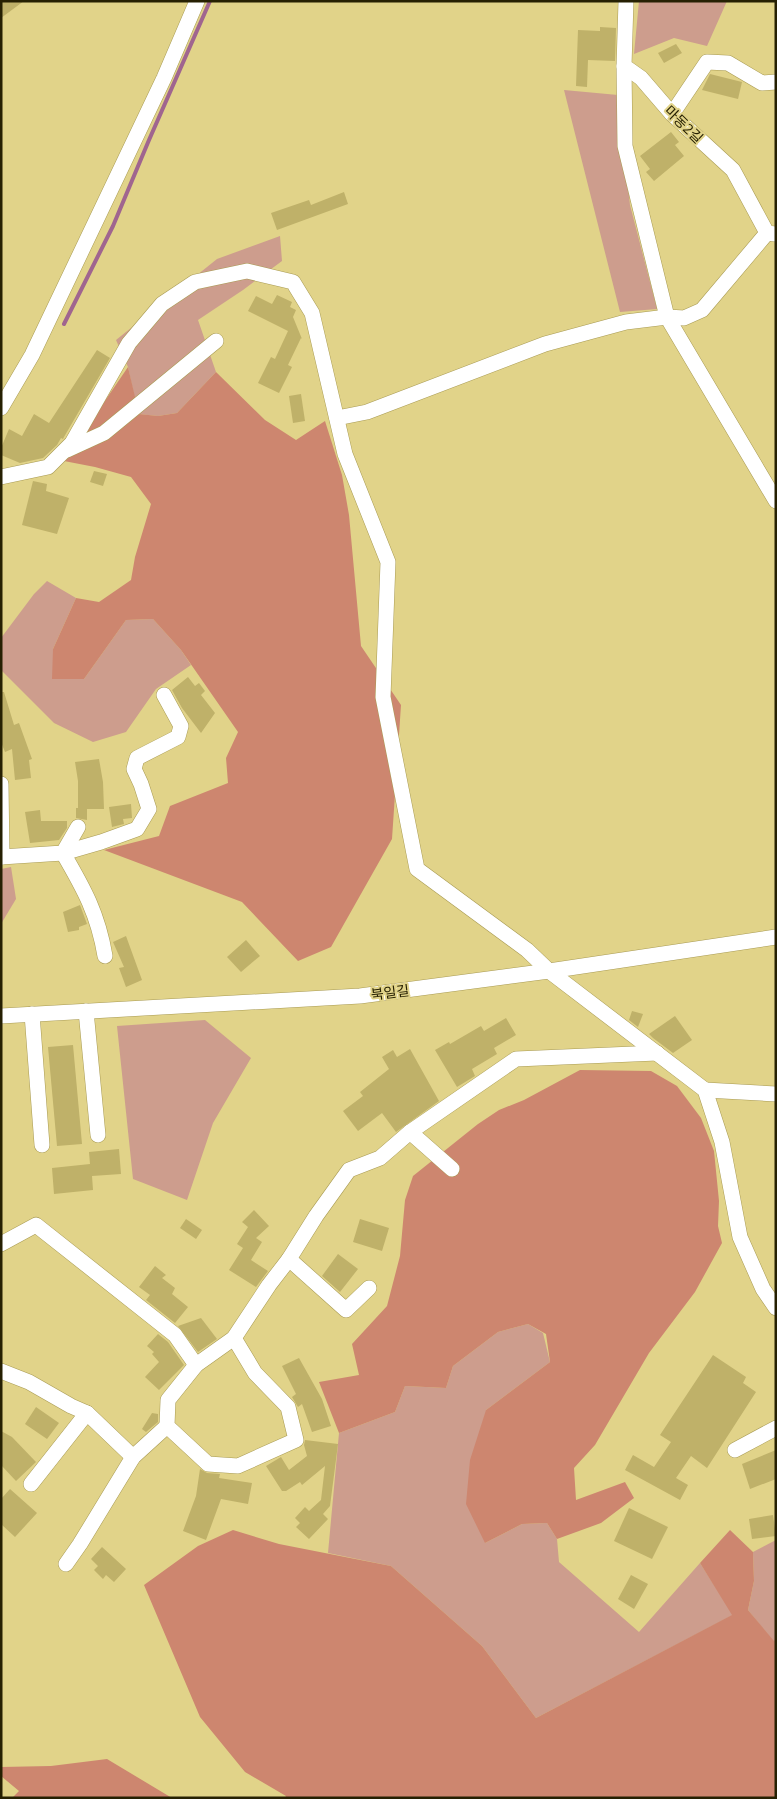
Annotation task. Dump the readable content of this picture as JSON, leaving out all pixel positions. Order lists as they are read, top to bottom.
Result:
{
  "streets": {
    "street": ["마동2길", "북일길"]
  }
}
